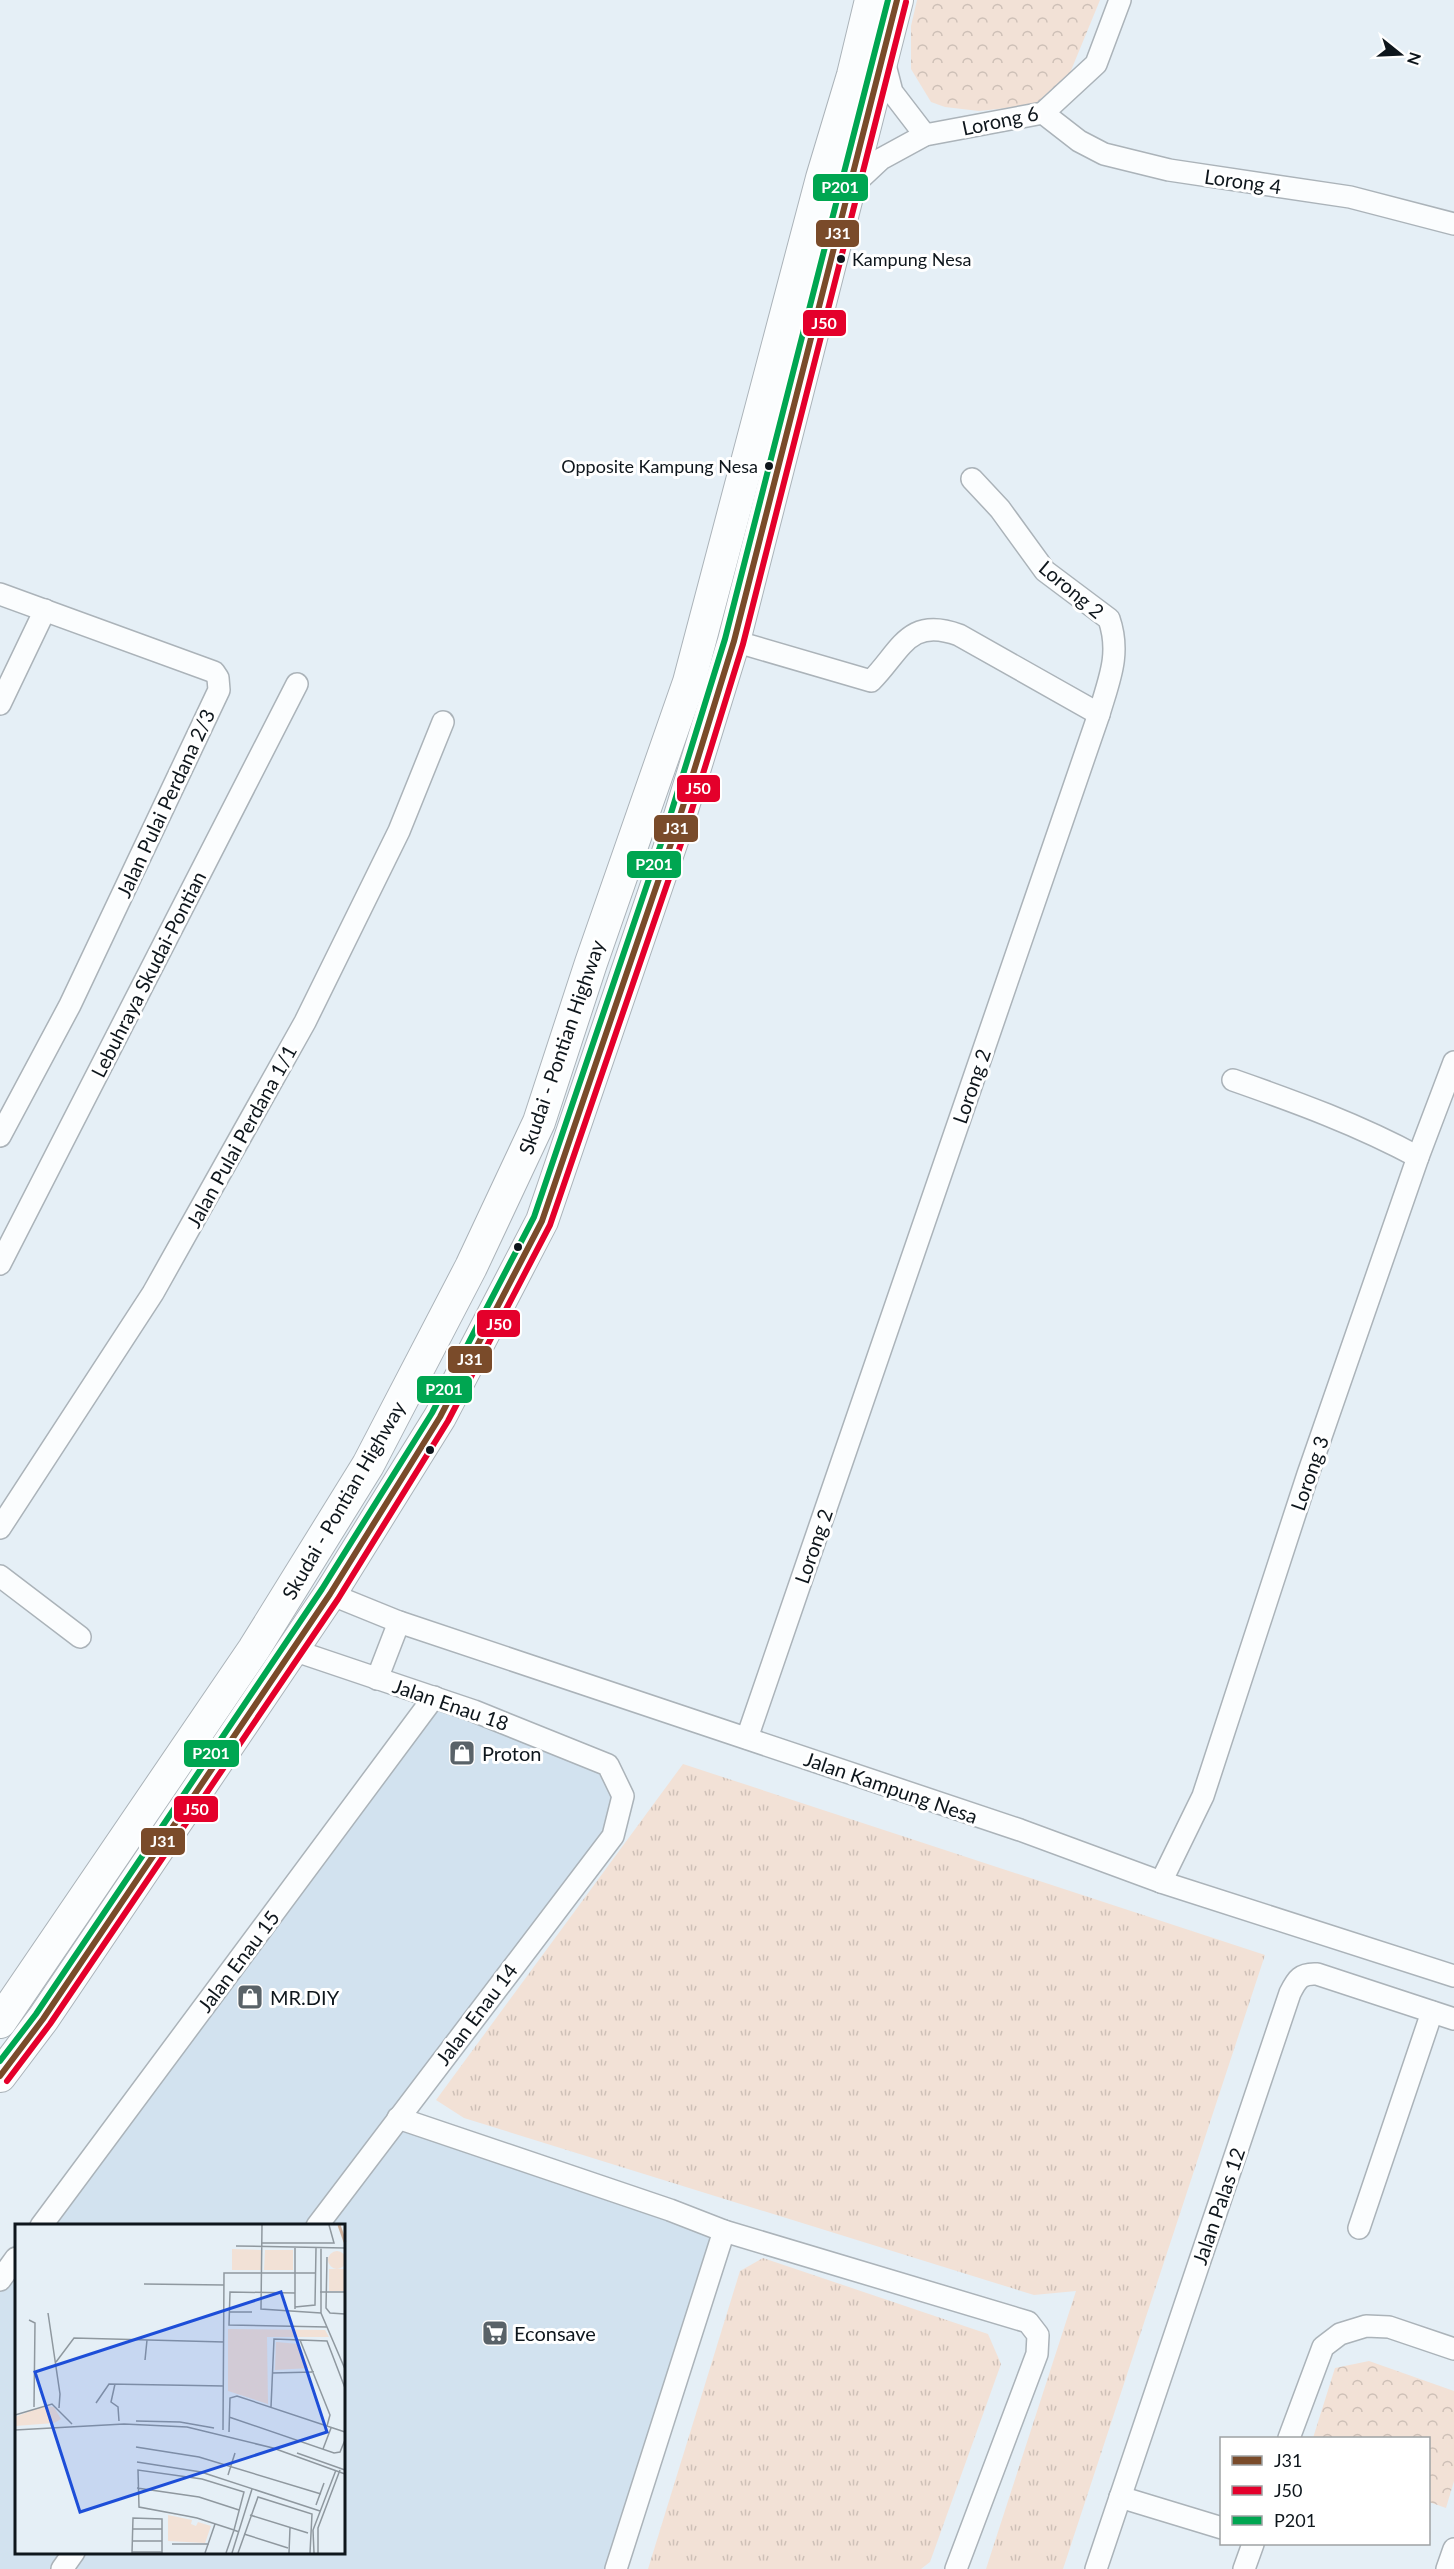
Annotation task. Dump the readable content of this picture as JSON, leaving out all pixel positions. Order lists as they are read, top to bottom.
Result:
{
  "streets": {
    "highway": ["Skudai - Pontian Highway"],
    "street": [
      "Lorong 6",
      "Lorong 4",
      "Lorong 2",
      "Jalan Pulai Perdana 2/3",
      "Lebuhraya Skudai-Pontian",
      "Jalan Pulai Perdana 1/1",
      "Lorong 3",
      "Jalan Enau 18",
      "Jalan Kampung Nesa",
      "Jalan Enau 15",
      "Jalan Enau 14",
      "Jalan Palas 12"
    ]
  },
  "crossings": [
    ["Lorong 6", "Lorong 4"],
    ["Lorong 6", "Skudai - Pontian Highway"],
    ["Lorong 2", "Jalan Kampung Nesa"],
    ["Skudai - Pontian Highway", "Jalan Enau 18"],
    ["Skudai - Pontian Highway", "Jalan Kampung Nesa"],
    ["Lorong 3", "Jalan Kampung Nesa"],
    ["Jalan Enau 18", "Jalan Enau 15"],
    ["Jalan Enau 18", "Jalan Enau 14"]
  ],
  "places": {
    "other": ["Kampung Nesa", "Opposite Kampung Nesa"],
    "shop": ["Proton", "MR.DIY"],
    "supermarket": ["Econsave"]
  },
  "lines": ["transit line J31", "transit line P201", "transit line J50"],
  "legend": ["J31", "J50", "P201"],
  "north": "right"
}
